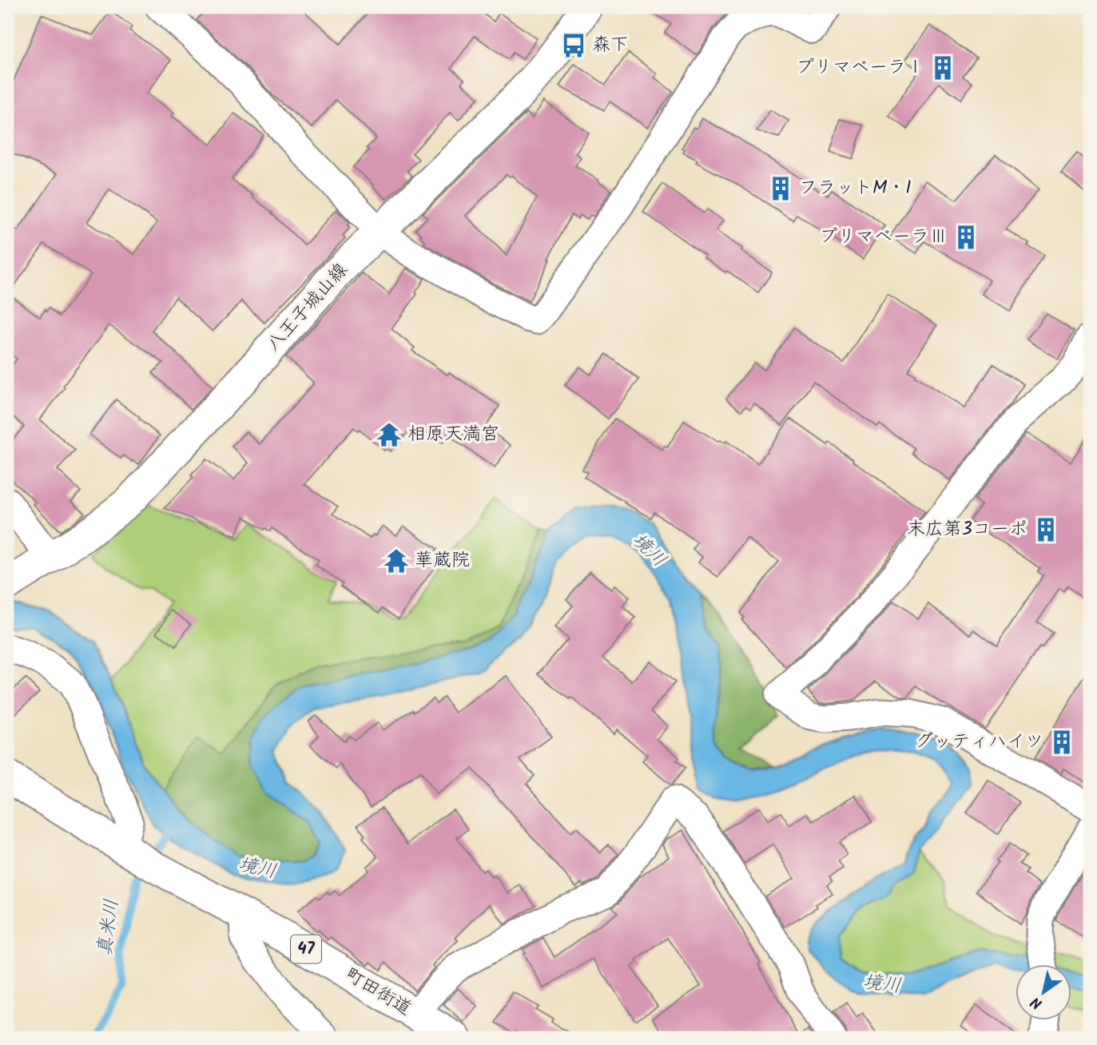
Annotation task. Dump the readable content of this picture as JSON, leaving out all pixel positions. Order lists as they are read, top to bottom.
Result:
{
  "streets": {
    "main road": ["八王子城山線", "47", "町田街道"]
  },
  "water": ["境川", "真米川"],
  "places": {
    "bus stop": ["森下"],
    "building": [
      "プリマベーラⅠ",
      "フラットM・I",
      "プリマベーラⅢ",
      "末広第3コーポ",
      "グッティハイツ"
    ],
    "temple": ["相原天満宮", "華蔵院"]
  },
  "north": "bottom left"
}
